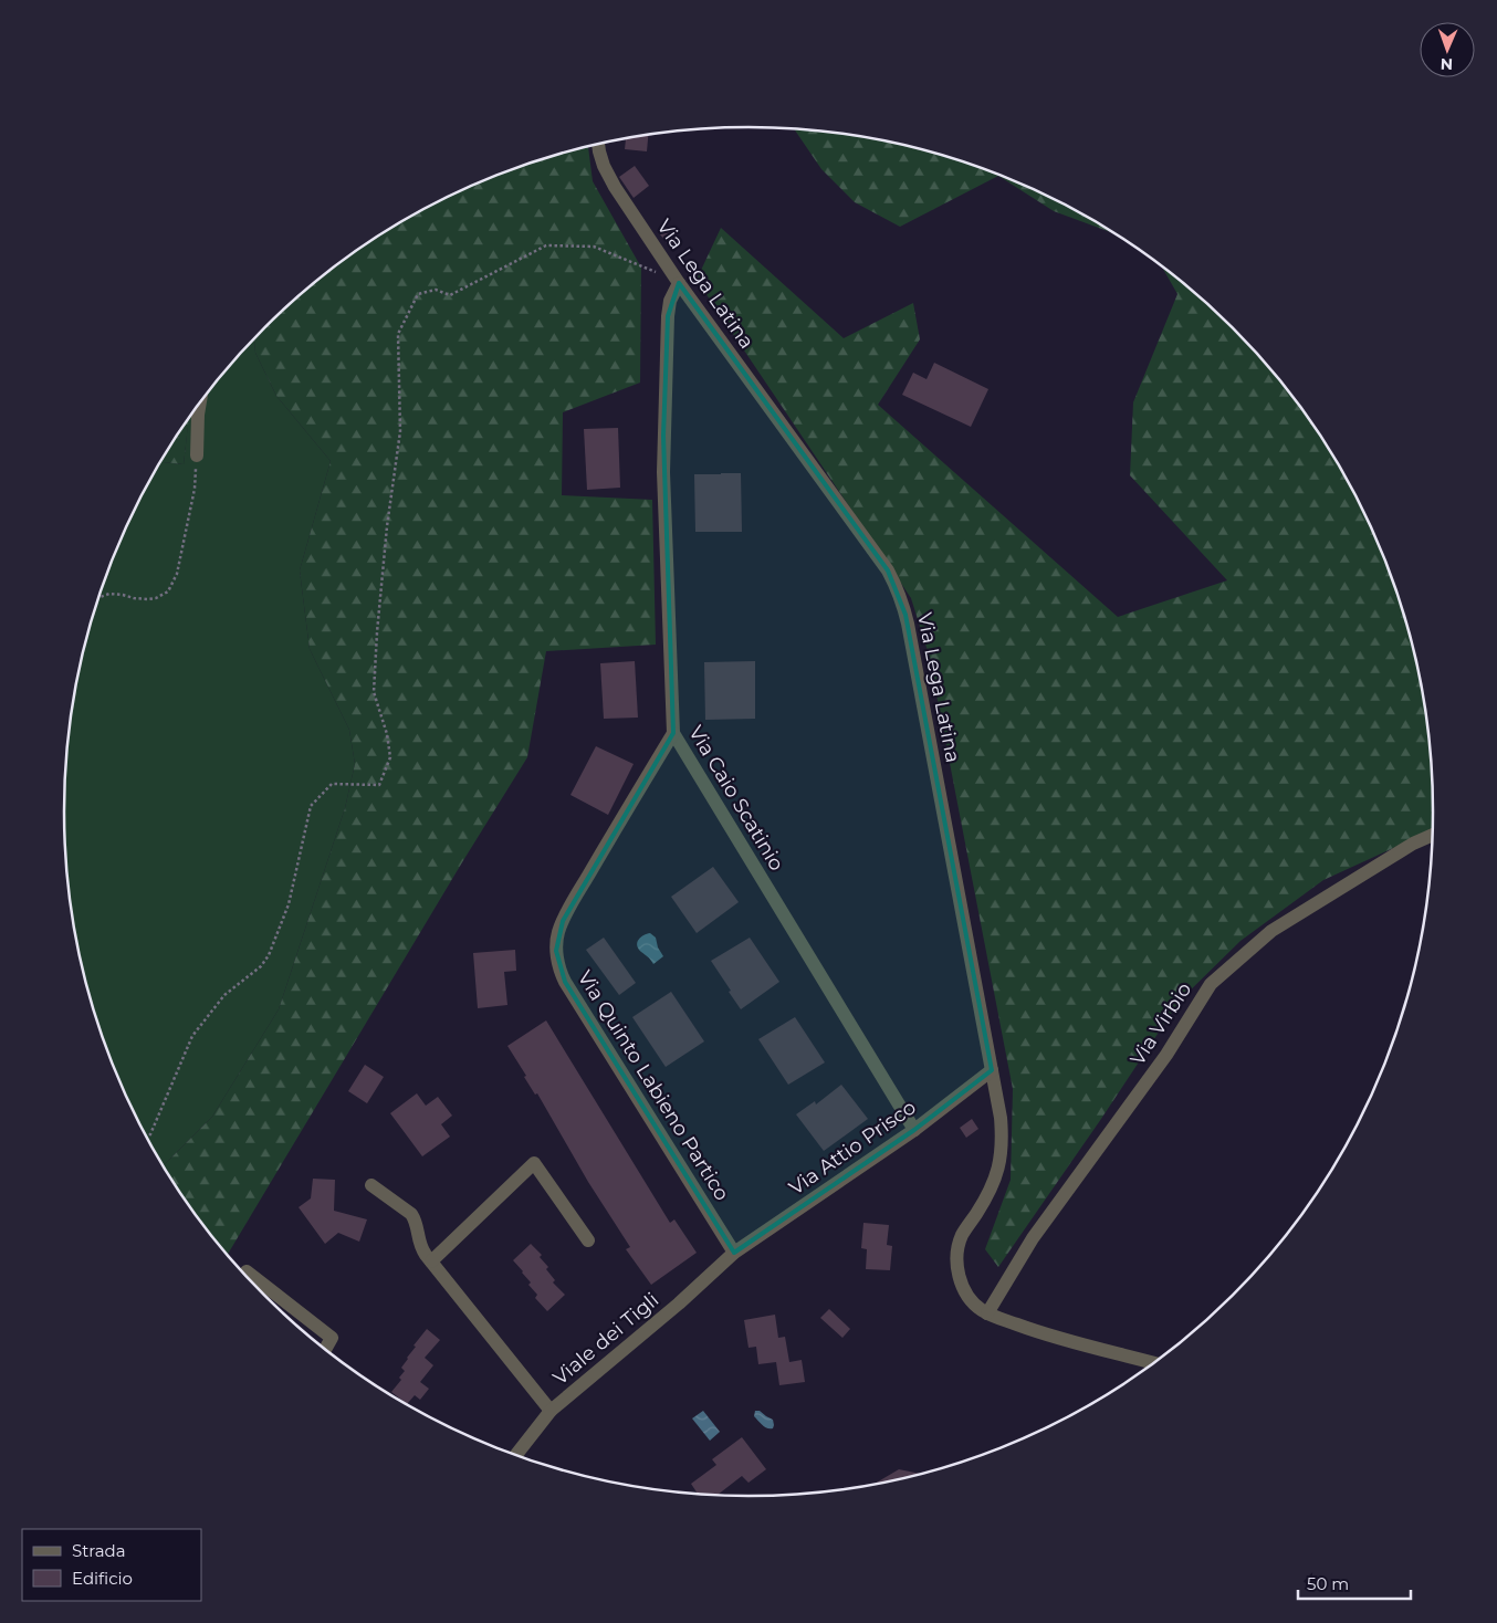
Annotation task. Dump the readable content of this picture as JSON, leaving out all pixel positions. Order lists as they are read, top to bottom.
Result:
{
  "streets": {
    "street": [
      "Via Lega Latina",
      "Via Caio Scatinio",
      "Via Virbio",
      "Via Quinto Labieno Partico",
      "Via Attio Prisco",
      "Viale dei Tigli"
    ]
  },
  "crossings": [
    ["Via Lega Latina", "Via Caio Scatinio"],
    ["Via Lega Latina", "Via Virbio"],
    ["Via Lega Latina", "Via Attio Prisco"],
    ["Via Caio Scatinio", "Via Quinto Labieno Partico"],
    ["Via Caio Scatinio", "Via Attio Prisco"],
    ["Via Quinto Labieno Partico", "Via Attio Prisco"],
    ["Via Quinto Labieno Partico", "Viale dei Tigli"],
    ["Via Attio Prisco", "Viale dei Tigli"]
  ],
  "legend": ["Strada", "Edificio"],
  "scale_bar": "50 m",
  "north": "bottom"
}
